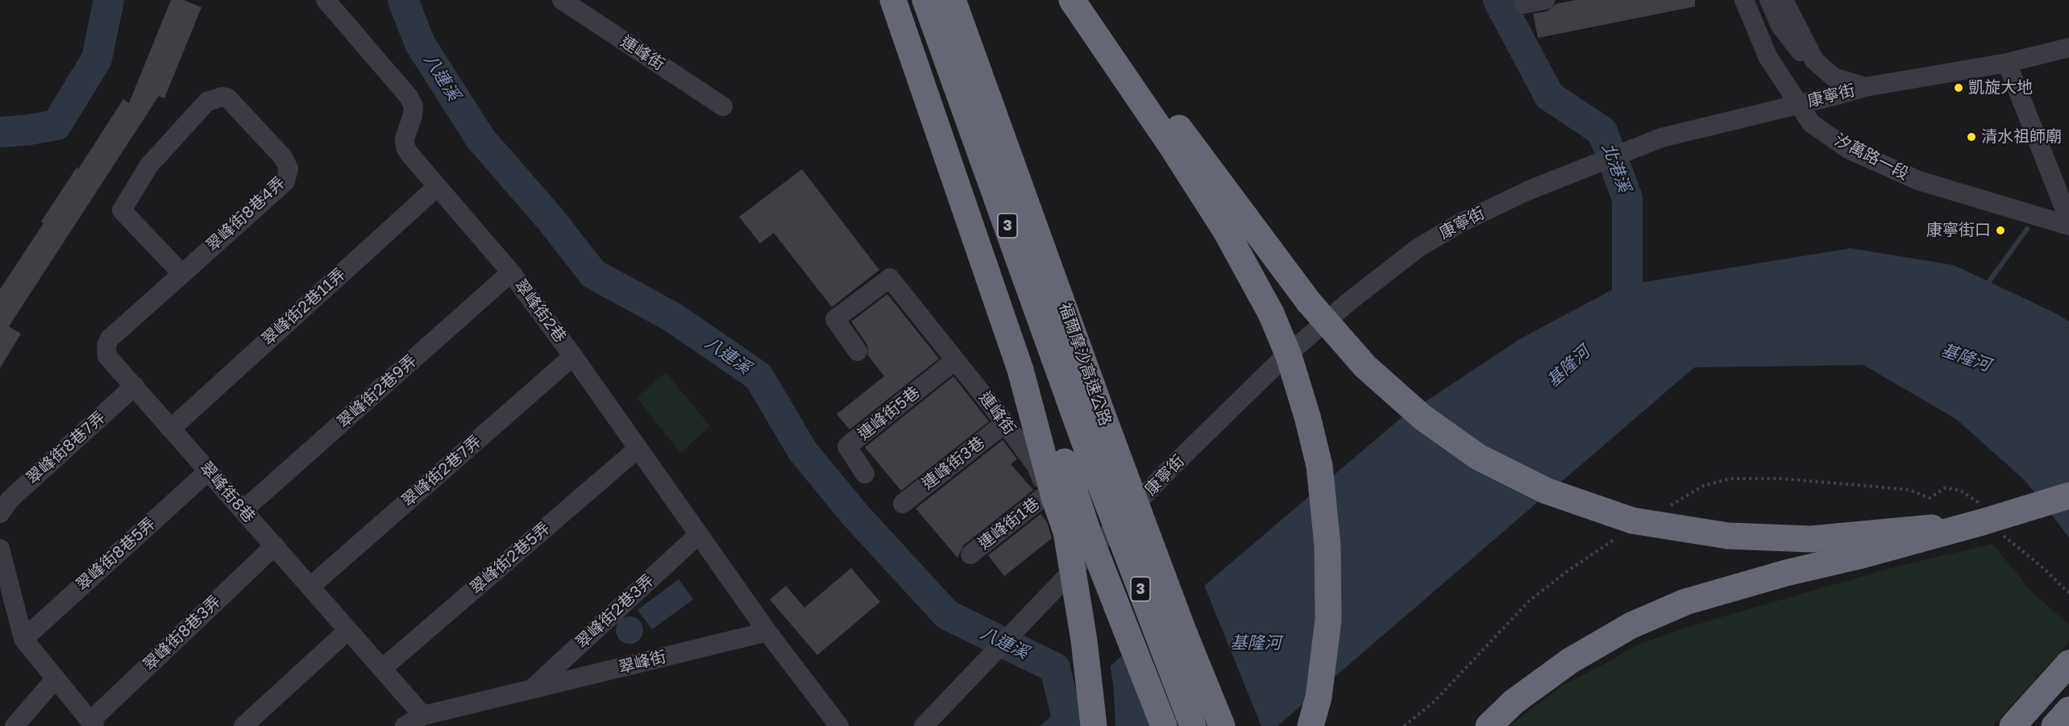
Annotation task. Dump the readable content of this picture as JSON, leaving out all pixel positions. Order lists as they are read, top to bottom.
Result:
{
  "streets": {
    "highway": ["3", "福爾摩沙高速公路"],
    "street": [
      "連峰街",
      "康寧街",
      "汐萬路一段",
      "翠峰街8巷4弄",
      "翠峰街2巷11弄",
      "翠峰街2巷",
      "翠峰街2巷9弄",
      "連峰街5巷",
      "翠峰街8巷7弄",
      "連峰街3巷",
      "翠峰街2巷7弄",
      "翠峰街8巷",
      "連峰街1巷",
      "翠峰街8巷5弄",
      "翠峰街2巷5弄",
      "翠峰街2巷3弄",
      "翠峰街8巷3弄",
      "翠峰街"
    ]
  },
  "crossings": [
    ["連峰街", "康寧街"],
    ["連峰街", "連峰街5巷"],
    ["連峰街", "連峰街3巷"],
    ["連峰街", "連峰街1巷"],
    ["翠峰街8巷4弄", "翠峰街8巷"],
    ["翠峰街2巷11弄", "翠峰街2巷"],
    ["翠峰街2巷11弄", "翠峰街8巷"],
    ["翠峰街2巷", "翠峰街2巷9弄"],
    ["翠峰街2巷", "翠峰街2巷7弄"],
    ["翠峰街2巷", "翠峰街2巷5弄"],
    ["翠峰街2巷", "翠峰街2巷3弄"],
    ["翠峰街2巷", "翠峰街"],
    ["翠峰街2巷9弄", "翠峰街8巷"],
    ["翠峰街8巷7弄", "翠峰街8巷"],
    ["翠峰街2巷7弄", "翠峰街8巷"],
    ["翠峰街8巷", "翠峰街8巷5弄"],
    ["翠峰街8巷", "翠峰街2巷5弄"],
    ["翠峰街8巷", "翠峰街8巷3弄"],
    ["翠峰街8巷", "翠峰街"],
    ["翠峰街2巷3弄", "翠峰街"]
  ],
  "water": ["八連溪", "北港溪", "基隆河"],
  "places": ["凱旋大地", "清水祖師廟", "康寧街口"]
}
